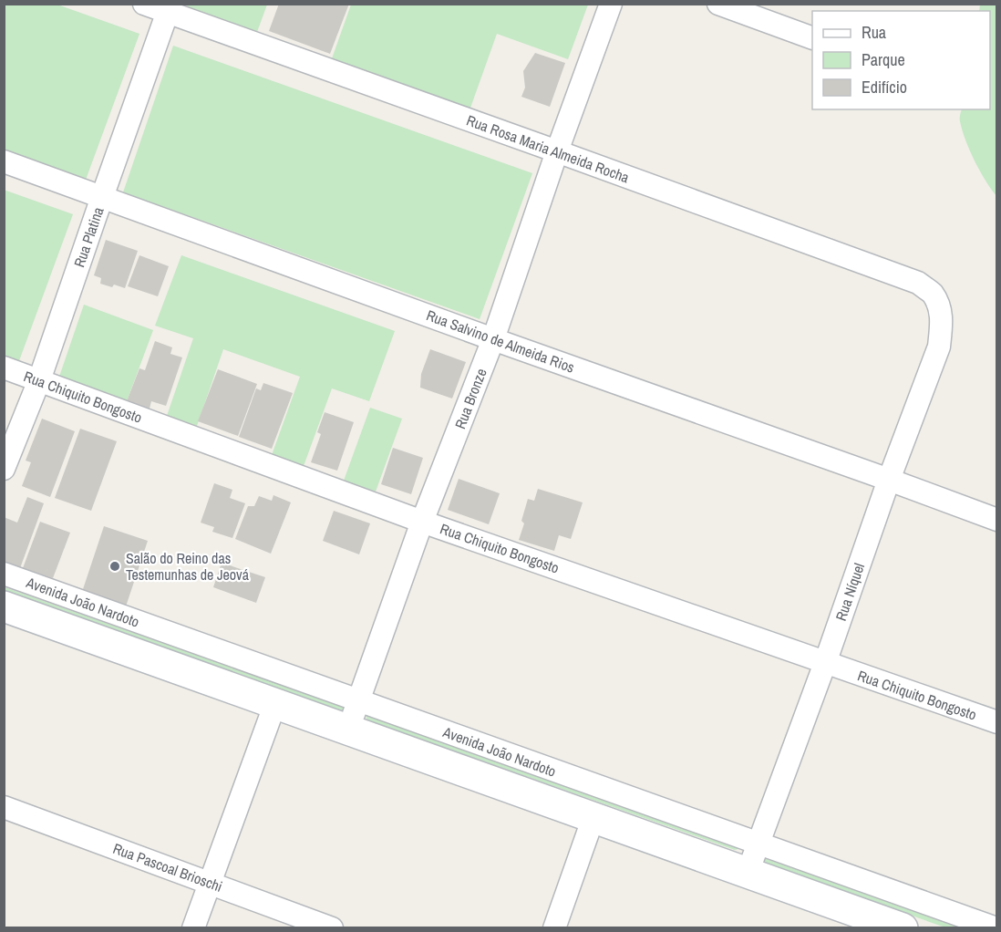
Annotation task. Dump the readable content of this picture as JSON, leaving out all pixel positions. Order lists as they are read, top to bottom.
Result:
{
  "streets": {
    "street": [
      "Rua Rosa Maria Almeida Rocha",
      "Rua Platina",
      "Rua Salvino de Almeida Rios",
      "Rua Chiquito Bongosto",
      "Rua Bronze",
      "Rua Níquel",
      "Avenida João Nardoto",
      "Rua Pascoal Brioschi"
    ]
  },
  "crossings": [
    ["Rua Rosa Maria Almeida Rocha", "Rua Platina"],
    ["Rua Rosa Maria Almeida Rocha", "Rua Bronze"],
    ["Rua Rosa Maria Almeida Rocha", "Rua Níquel"],
    ["Rua Platina", "Rua Salvino de Almeida Rios"],
    ["Rua Platina", "Rua Chiquito Bongosto"],
    ["Rua Salvino de Almeida Rios", "Rua Bronze"],
    ["Rua Salvino de Almeida Rios", "Rua Níquel"],
    ["Rua Chiquito Bongosto", "Rua Bronze"],
    ["Rua Chiquito Bongosto", "Rua Níquel"],
    ["Rua Bronze", "Avenida João Nardoto"],
    ["Rua Níquel", "Avenida João Nardoto"]
  ],
  "places": ["Salão do Reino das Testemunhas de Jeová"],
  "legend": ["Rua", "Parque", "Edifício"]
}
